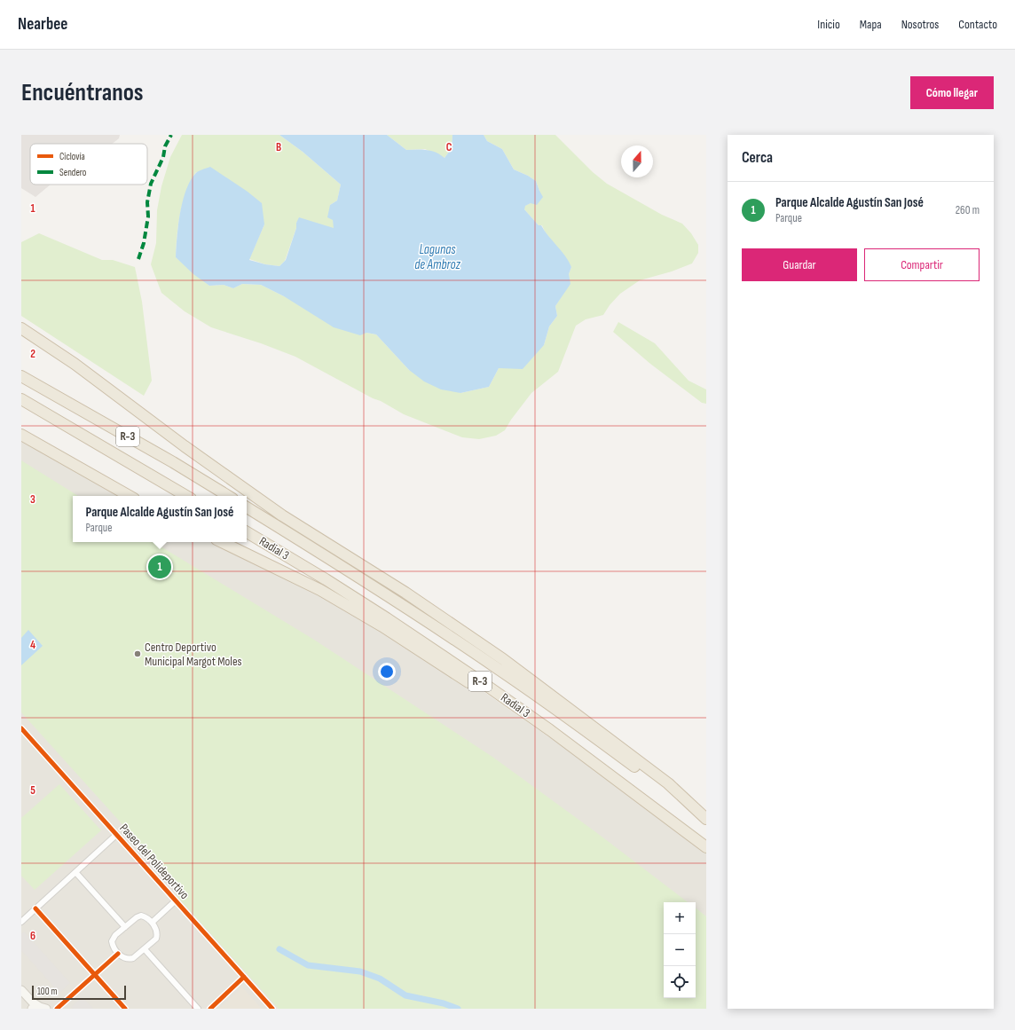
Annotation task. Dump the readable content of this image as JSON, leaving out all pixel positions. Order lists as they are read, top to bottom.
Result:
{
  "streets": {
    "highway": ["R-3", "Radial 3"],
    "street": ["Paseo del Polideportivo"]
  },
  "water": ["Lagunas de Ambroz"],
  "places": ["Centro Deportivo Municipal Margot Moles"],
  "legend": ["Ciclovía", "Sendero"],
  "scale_bar": "100 m",
  "north": "top",
  "page": {
    "header": "Nearbee",
    "nav": [
      "Inicio",
      "Mapa",
      "Nosotros",
      "Contacto"
    ],
    "buttons": [
      "Cómo llegar",
      ["Guardar", "Compartir"]
    ],
    "title": "Encuéntranos",
    "heading": "Cerca",
    "list": [
      {
        "mark": "1",
        "name": "Parque Alcalde Agustín San José",
        "note": "Parque",
        "value": "260 m"
      }
    ],
    "popup": ["Parque Alcalde Agustín San José", "Parque"],
    "pins": "1",
    "map_buttons": ["+", "−"],
    "scale": "100 m"
  },
  "grid": {
    "columns": ["B", "C"],
    "rows": [
      "1",
      "2",
      "3",
      "4",
      "5",
      "6"
    ]
  }
}
